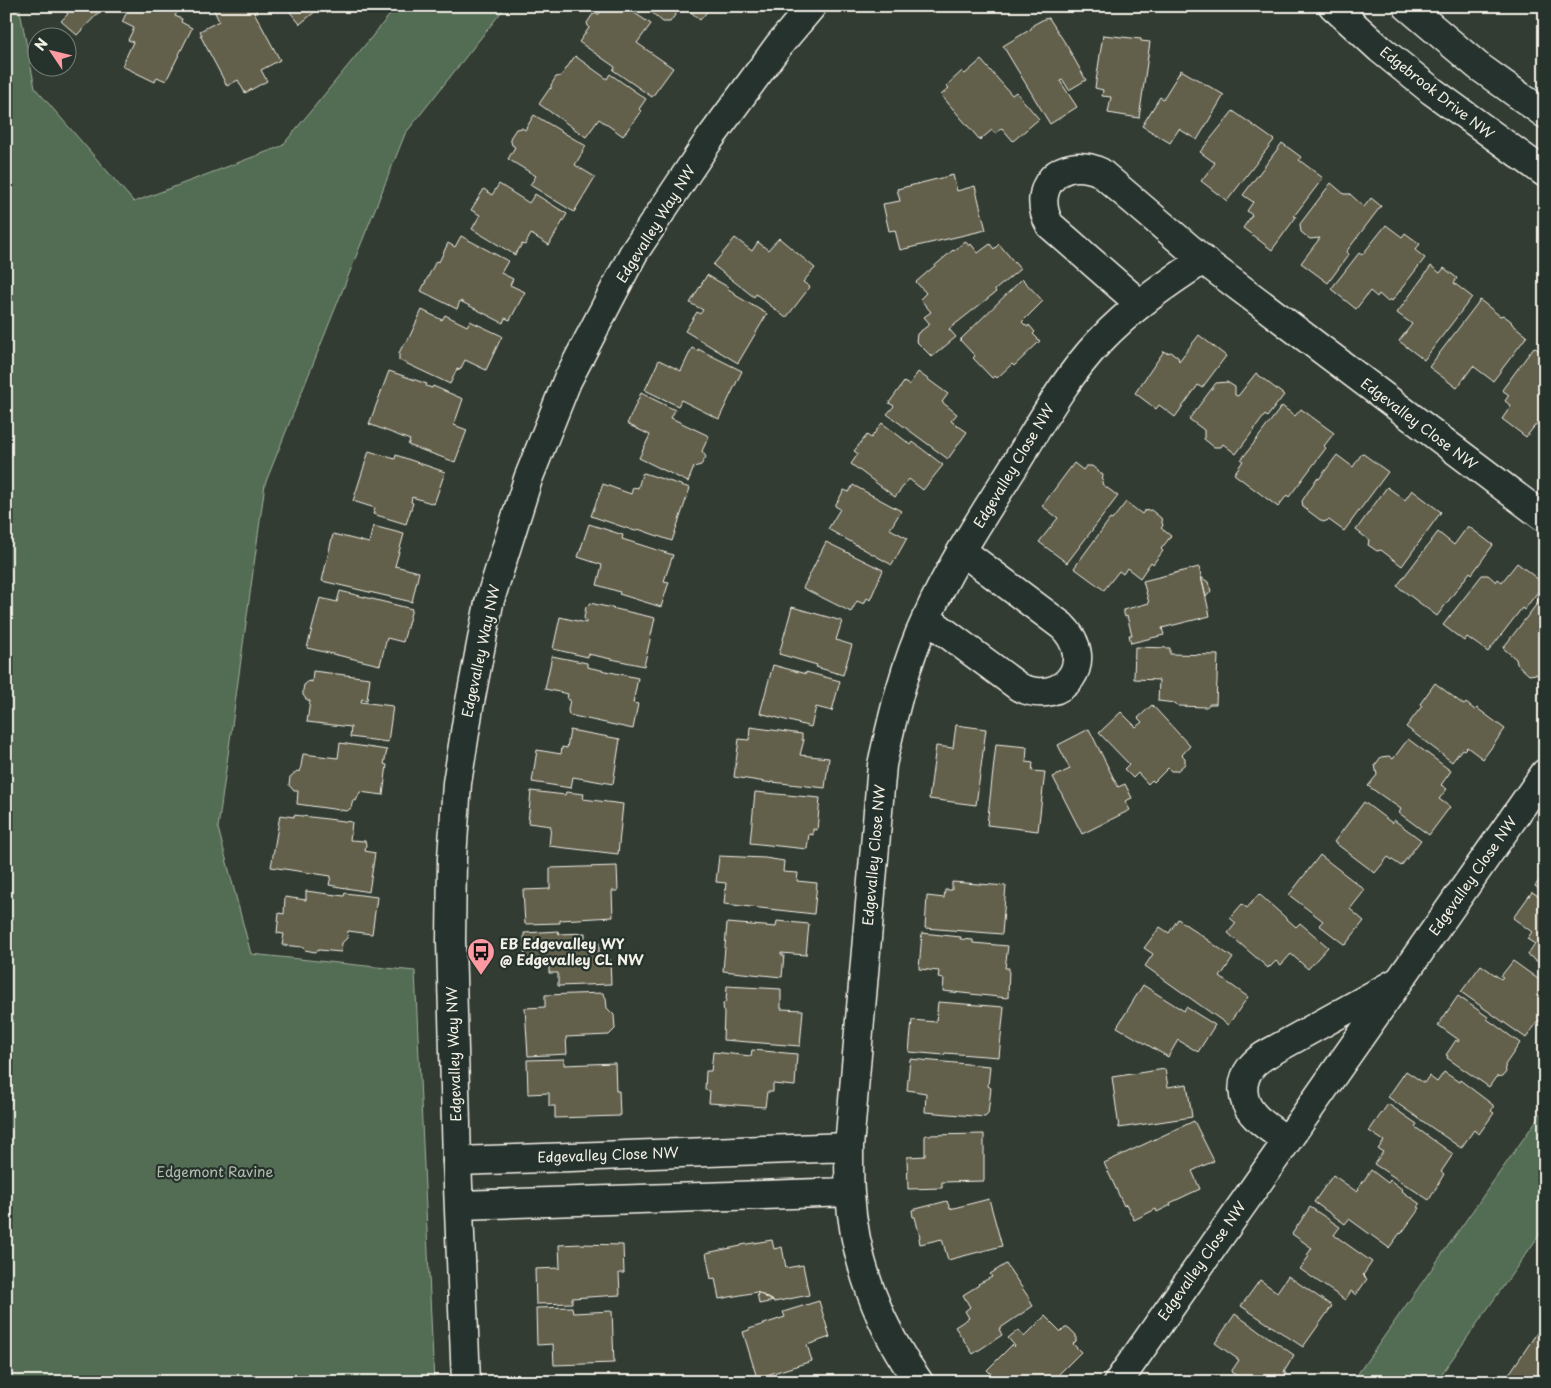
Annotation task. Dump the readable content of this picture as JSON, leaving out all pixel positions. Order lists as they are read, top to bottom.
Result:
{
  "streets": {
    "street": ["Edgebrook Drive NW", "Edgevalley Way NW", "Edgevalley Close NW"]
  },
  "crossings": [
    ["Edgevalley Way NW", "Edgevalley Close NW"]
  ],
  "parks": ["Edgemont Ravine"],
  "places": {
    "bus stop": ["EB Edgevalley WY @ Edgevalley CL NW"]
  },
  "north": "top left"
}
